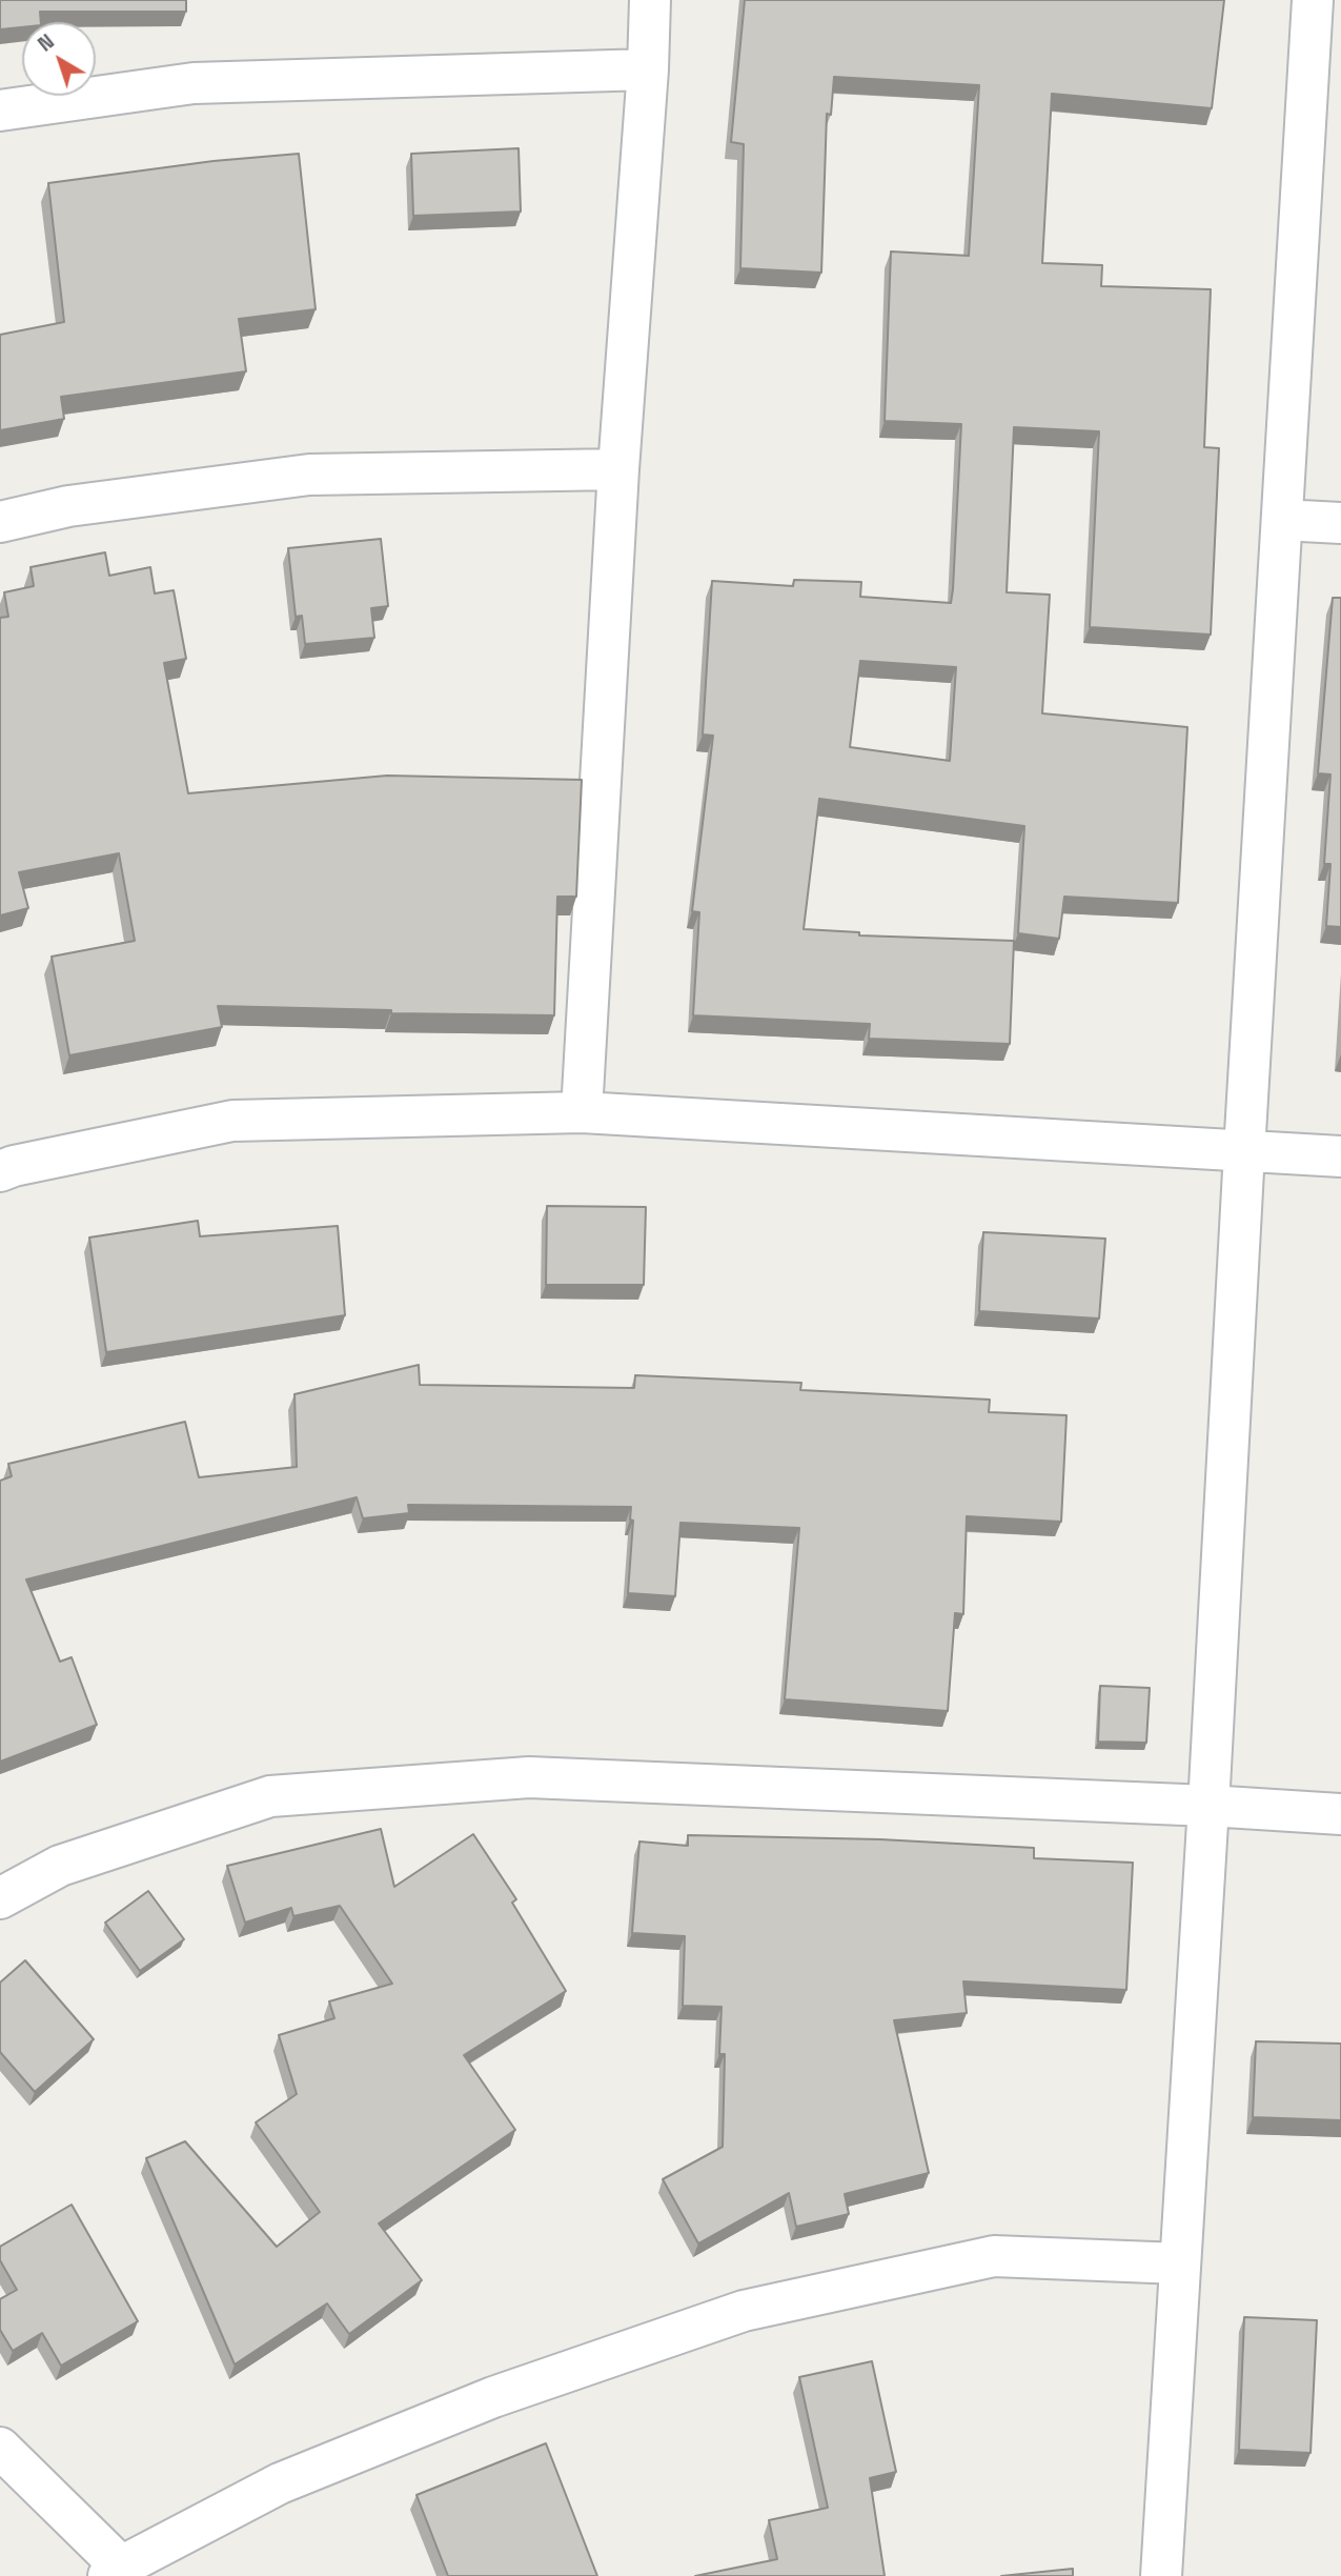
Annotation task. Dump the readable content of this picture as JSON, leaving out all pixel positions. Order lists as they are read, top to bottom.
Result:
{
  "north": "top left"
}
